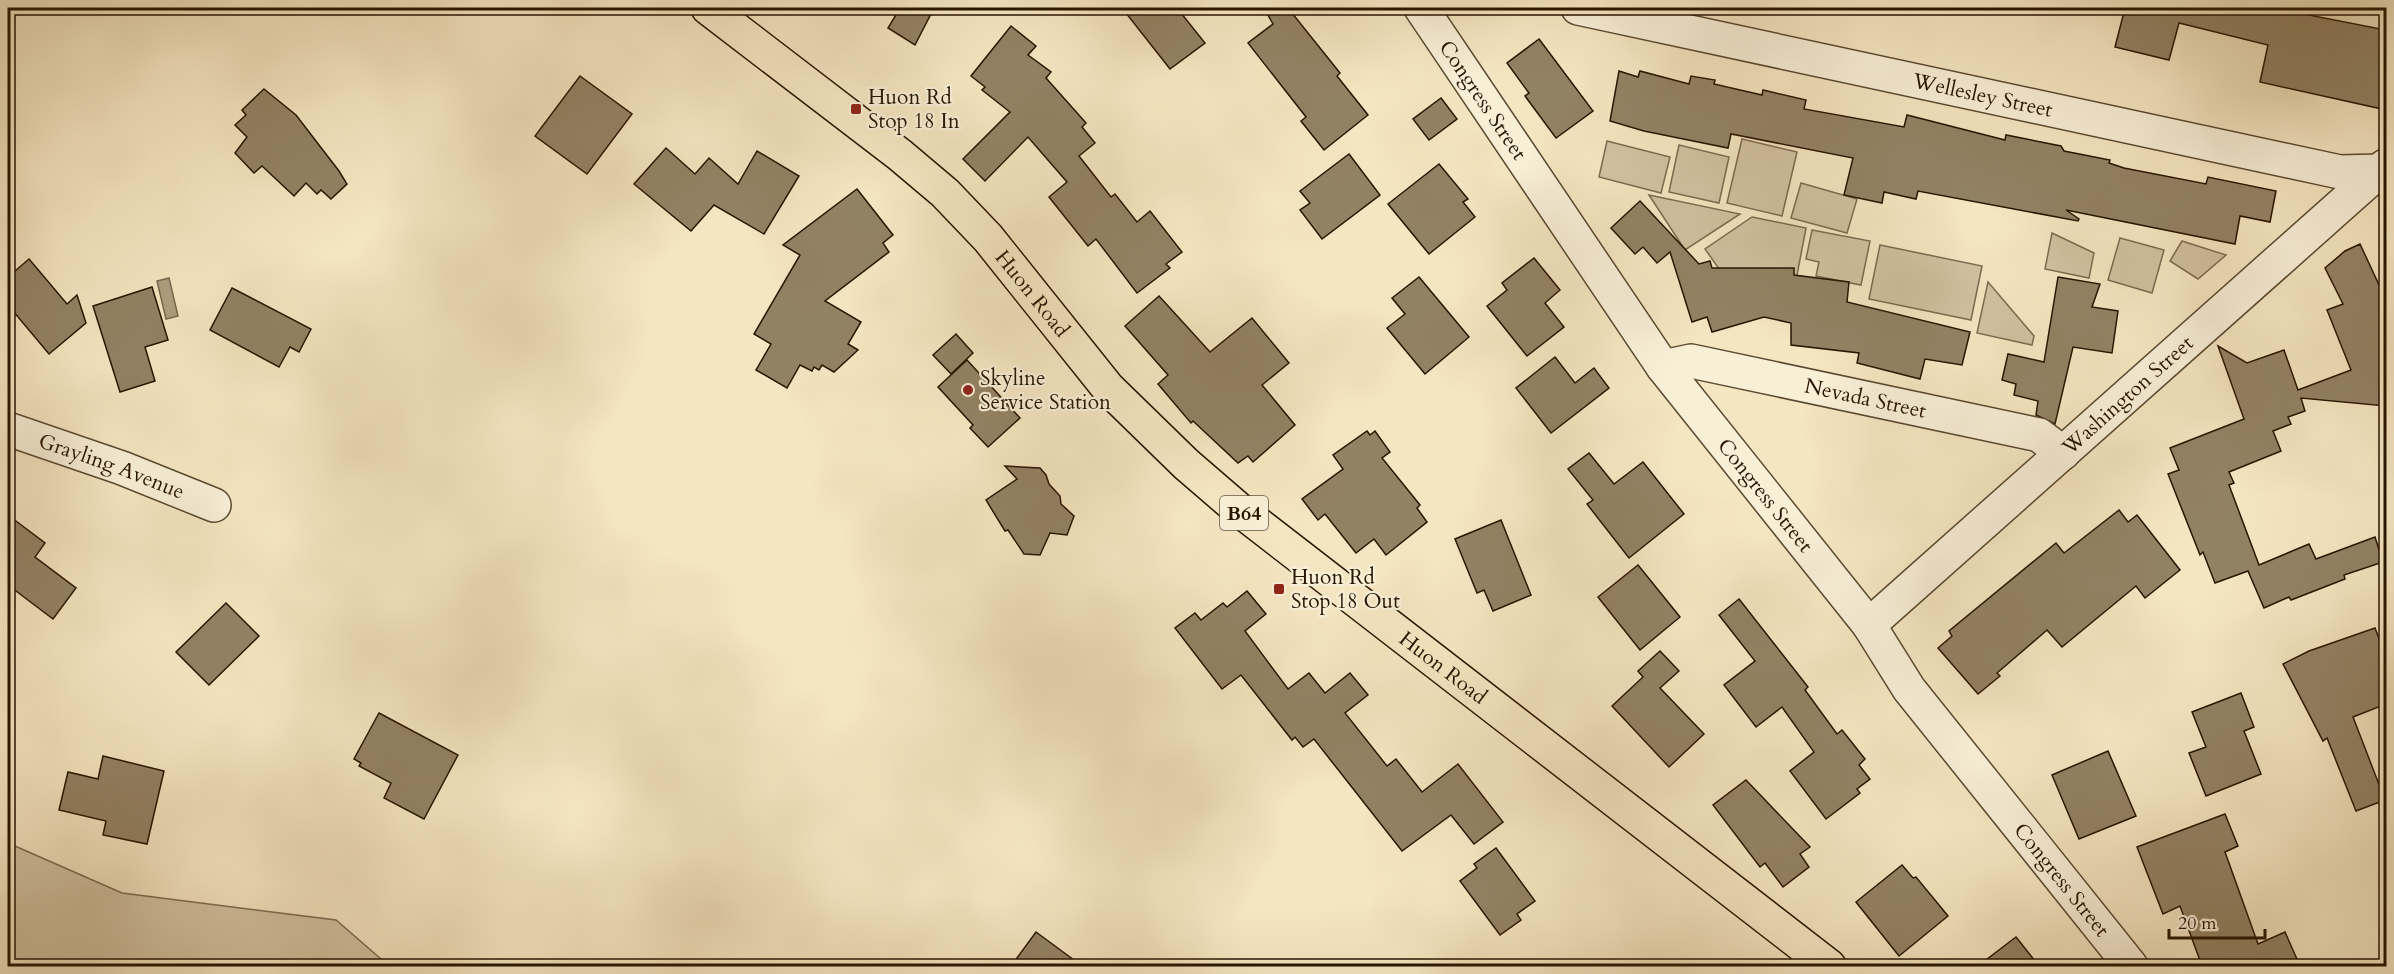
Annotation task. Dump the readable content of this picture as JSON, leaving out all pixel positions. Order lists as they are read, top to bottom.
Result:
{
  "streets": {
    "main road": ["Huon Road", "B64"],
    "street": [
      "Wellesley Street",
      "Congress Street",
      "Washington Street",
      "Nevada Street",
      "Grayling Avenue"
    ]
  },
  "crossings": [
    ["Wellesley Street", "Washington Street"],
    ["Congress Street", "Washington Street"],
    ["Congress Street", "Nevada Street"],
    ["Washington Street", "Nevada Street"]
  ],
  "places": {
    "transit": ["Huon Rd Stop 18 In", "Huon Rd Stop 18 Out"],
    "other": ["Skyline Service Station"]
  },
  "scale_bar": "20 m"
}
